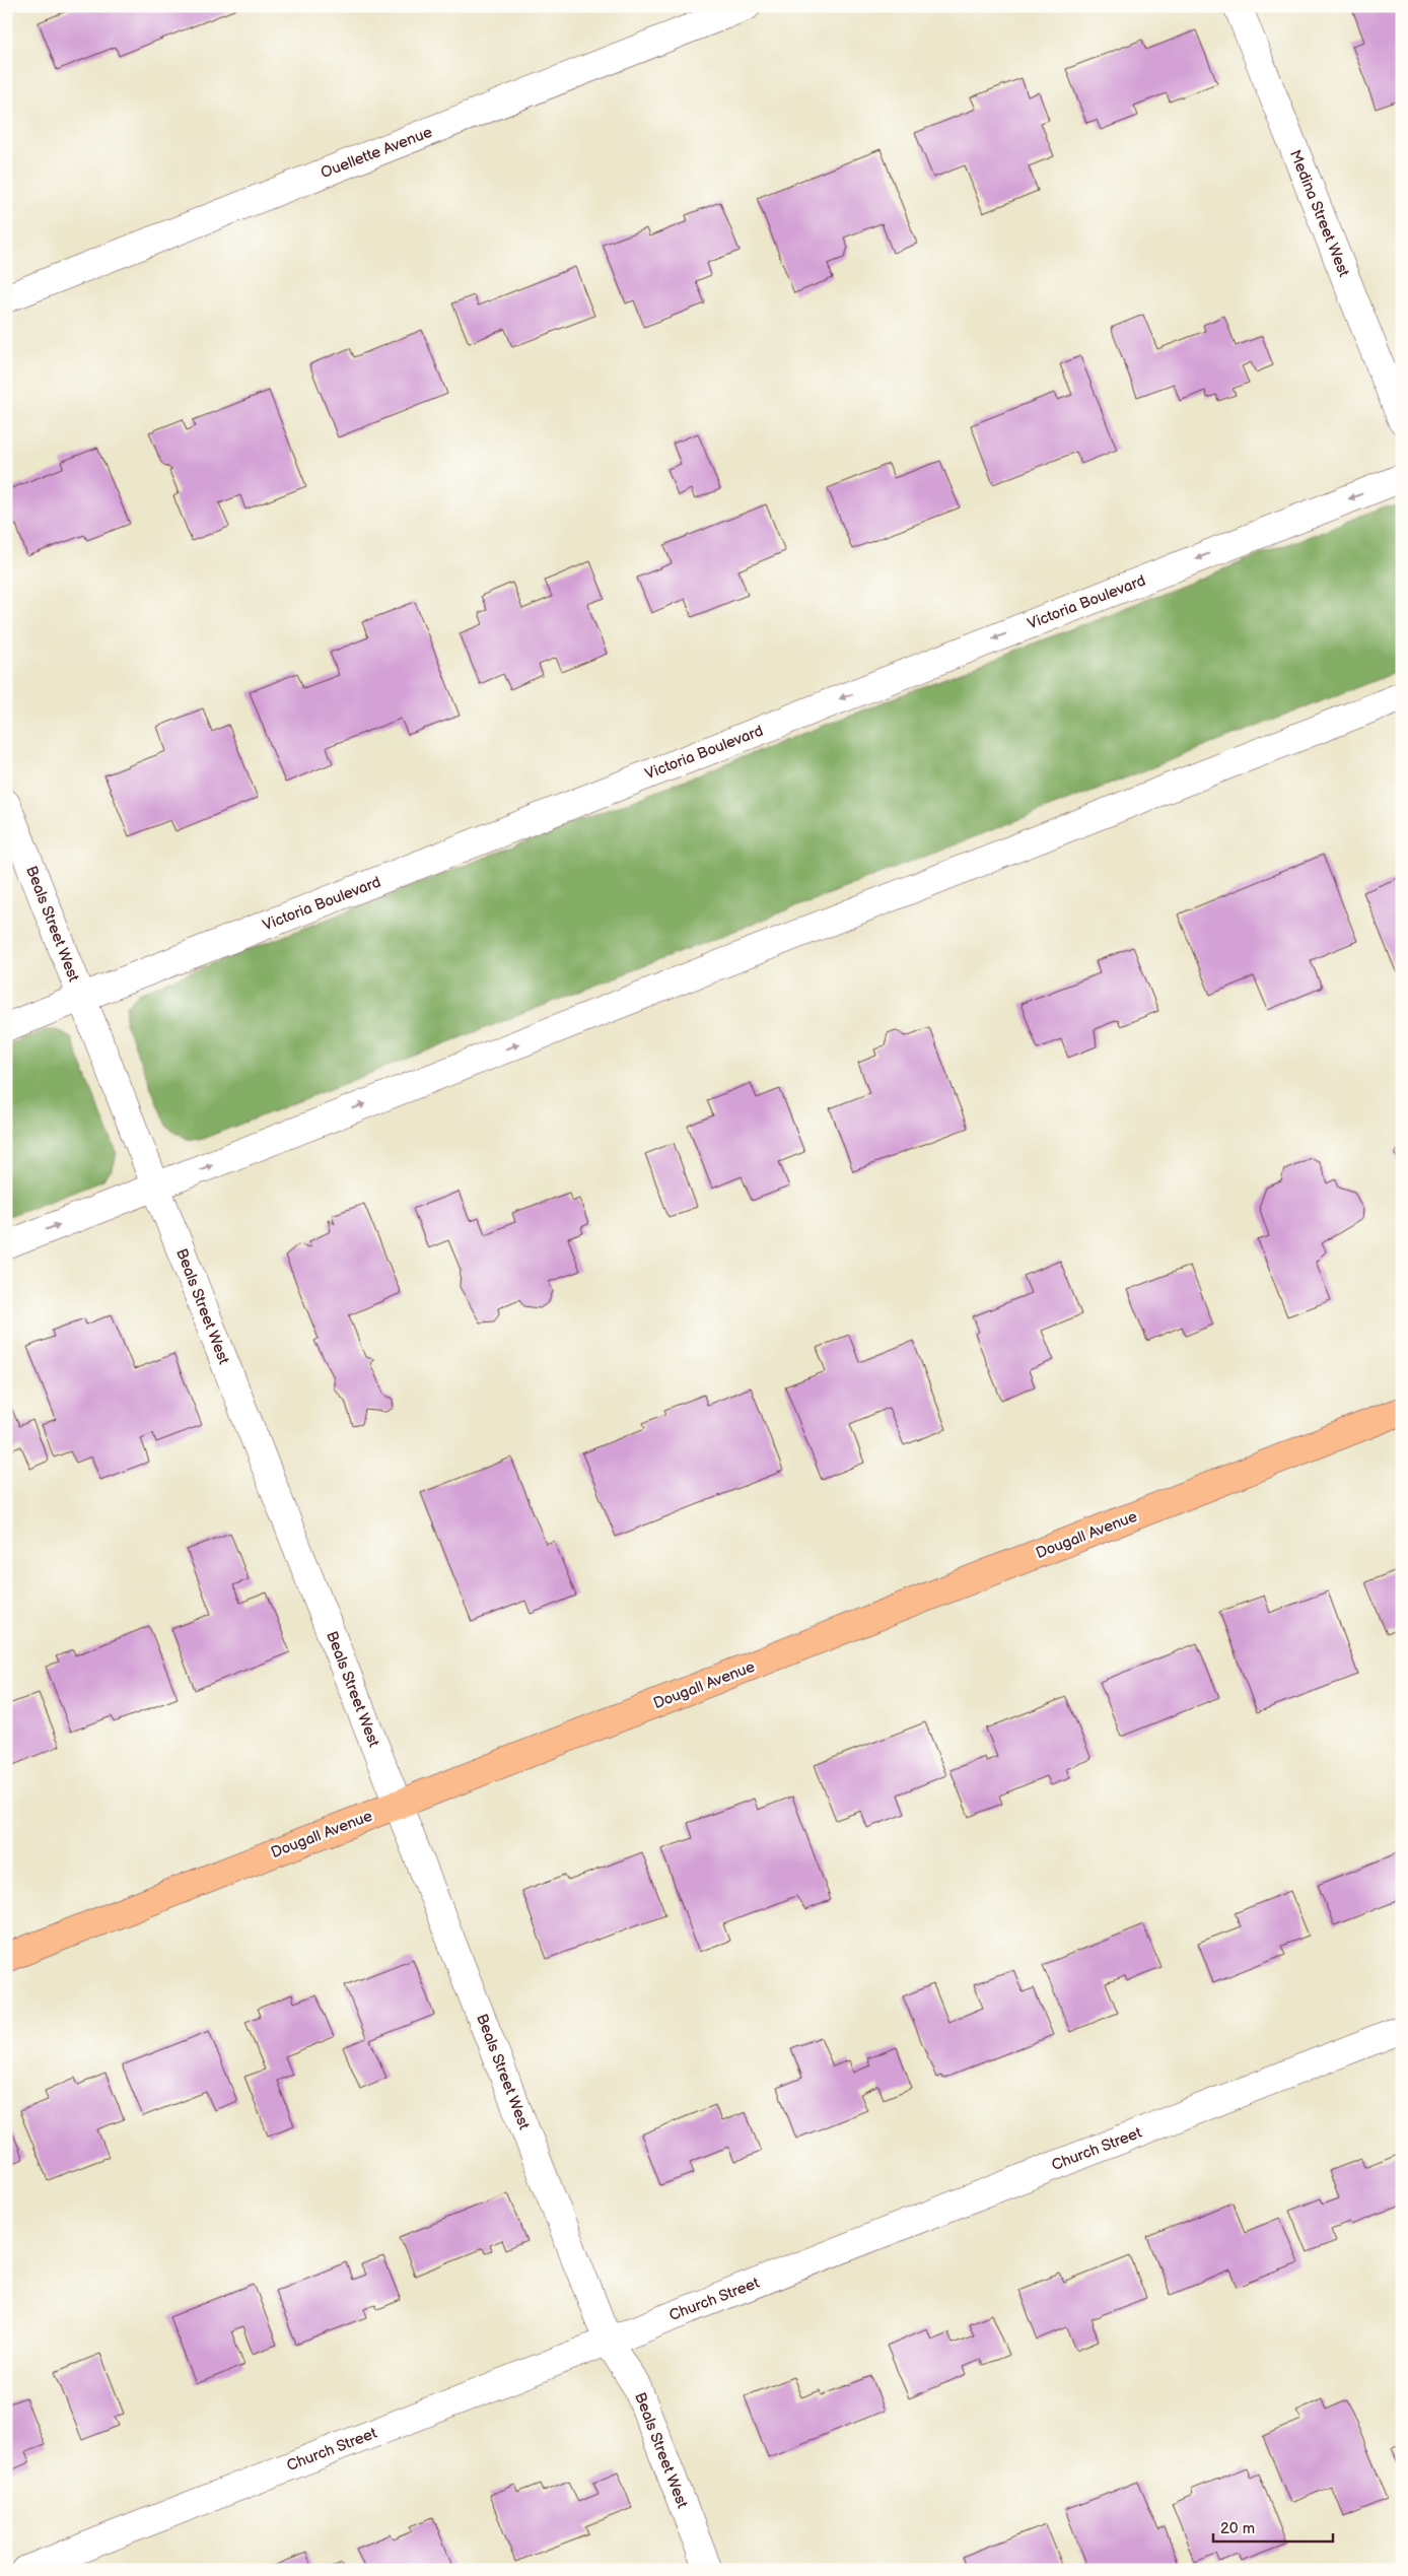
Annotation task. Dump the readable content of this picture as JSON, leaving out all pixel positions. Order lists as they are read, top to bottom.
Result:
{
  "streets": {
    "main road": ["Dougall Avenue"],
    "street": [
      "Ouellette Avenue",
      "Medina Street West",
      "Victoria Boulevard",
      "Beals Street West",
      "Church Street"
    ]
  },
  "crossings": [
    ["Victoria Boulevard", "Beals Street West"],
    ["Beals Street West", "Dougall Avenue"],
    ["Beals Street West", "Church Street"]
  ],
  "scale_bar": "20 m"
}
